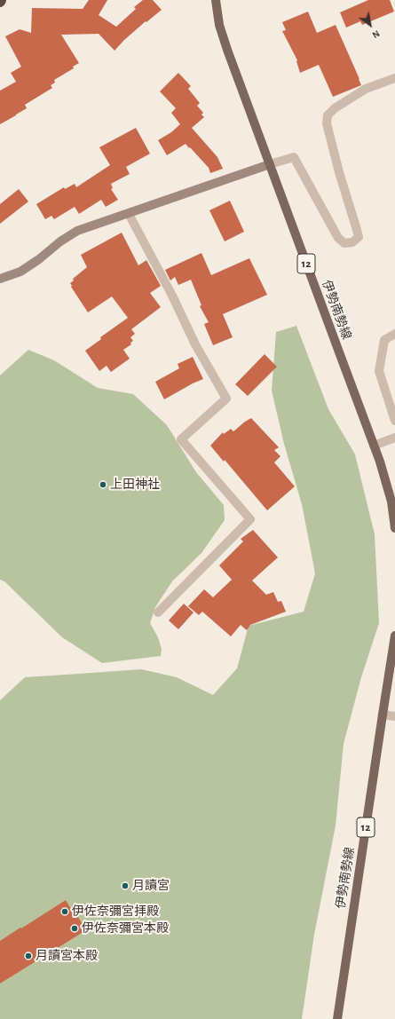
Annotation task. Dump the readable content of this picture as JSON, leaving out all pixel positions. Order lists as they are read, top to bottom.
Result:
{
  "streets": {
    "main road": ["12", "伊勢南勢線"]
  },
  "places": [
    "上田神社",
    "月讀宮",
    "伊佐奈彌宮拝殿",
    "伊佐奈彌宮本殿",
    "月讀宮本殿"
  ],
  "north": "bottom right"
}
